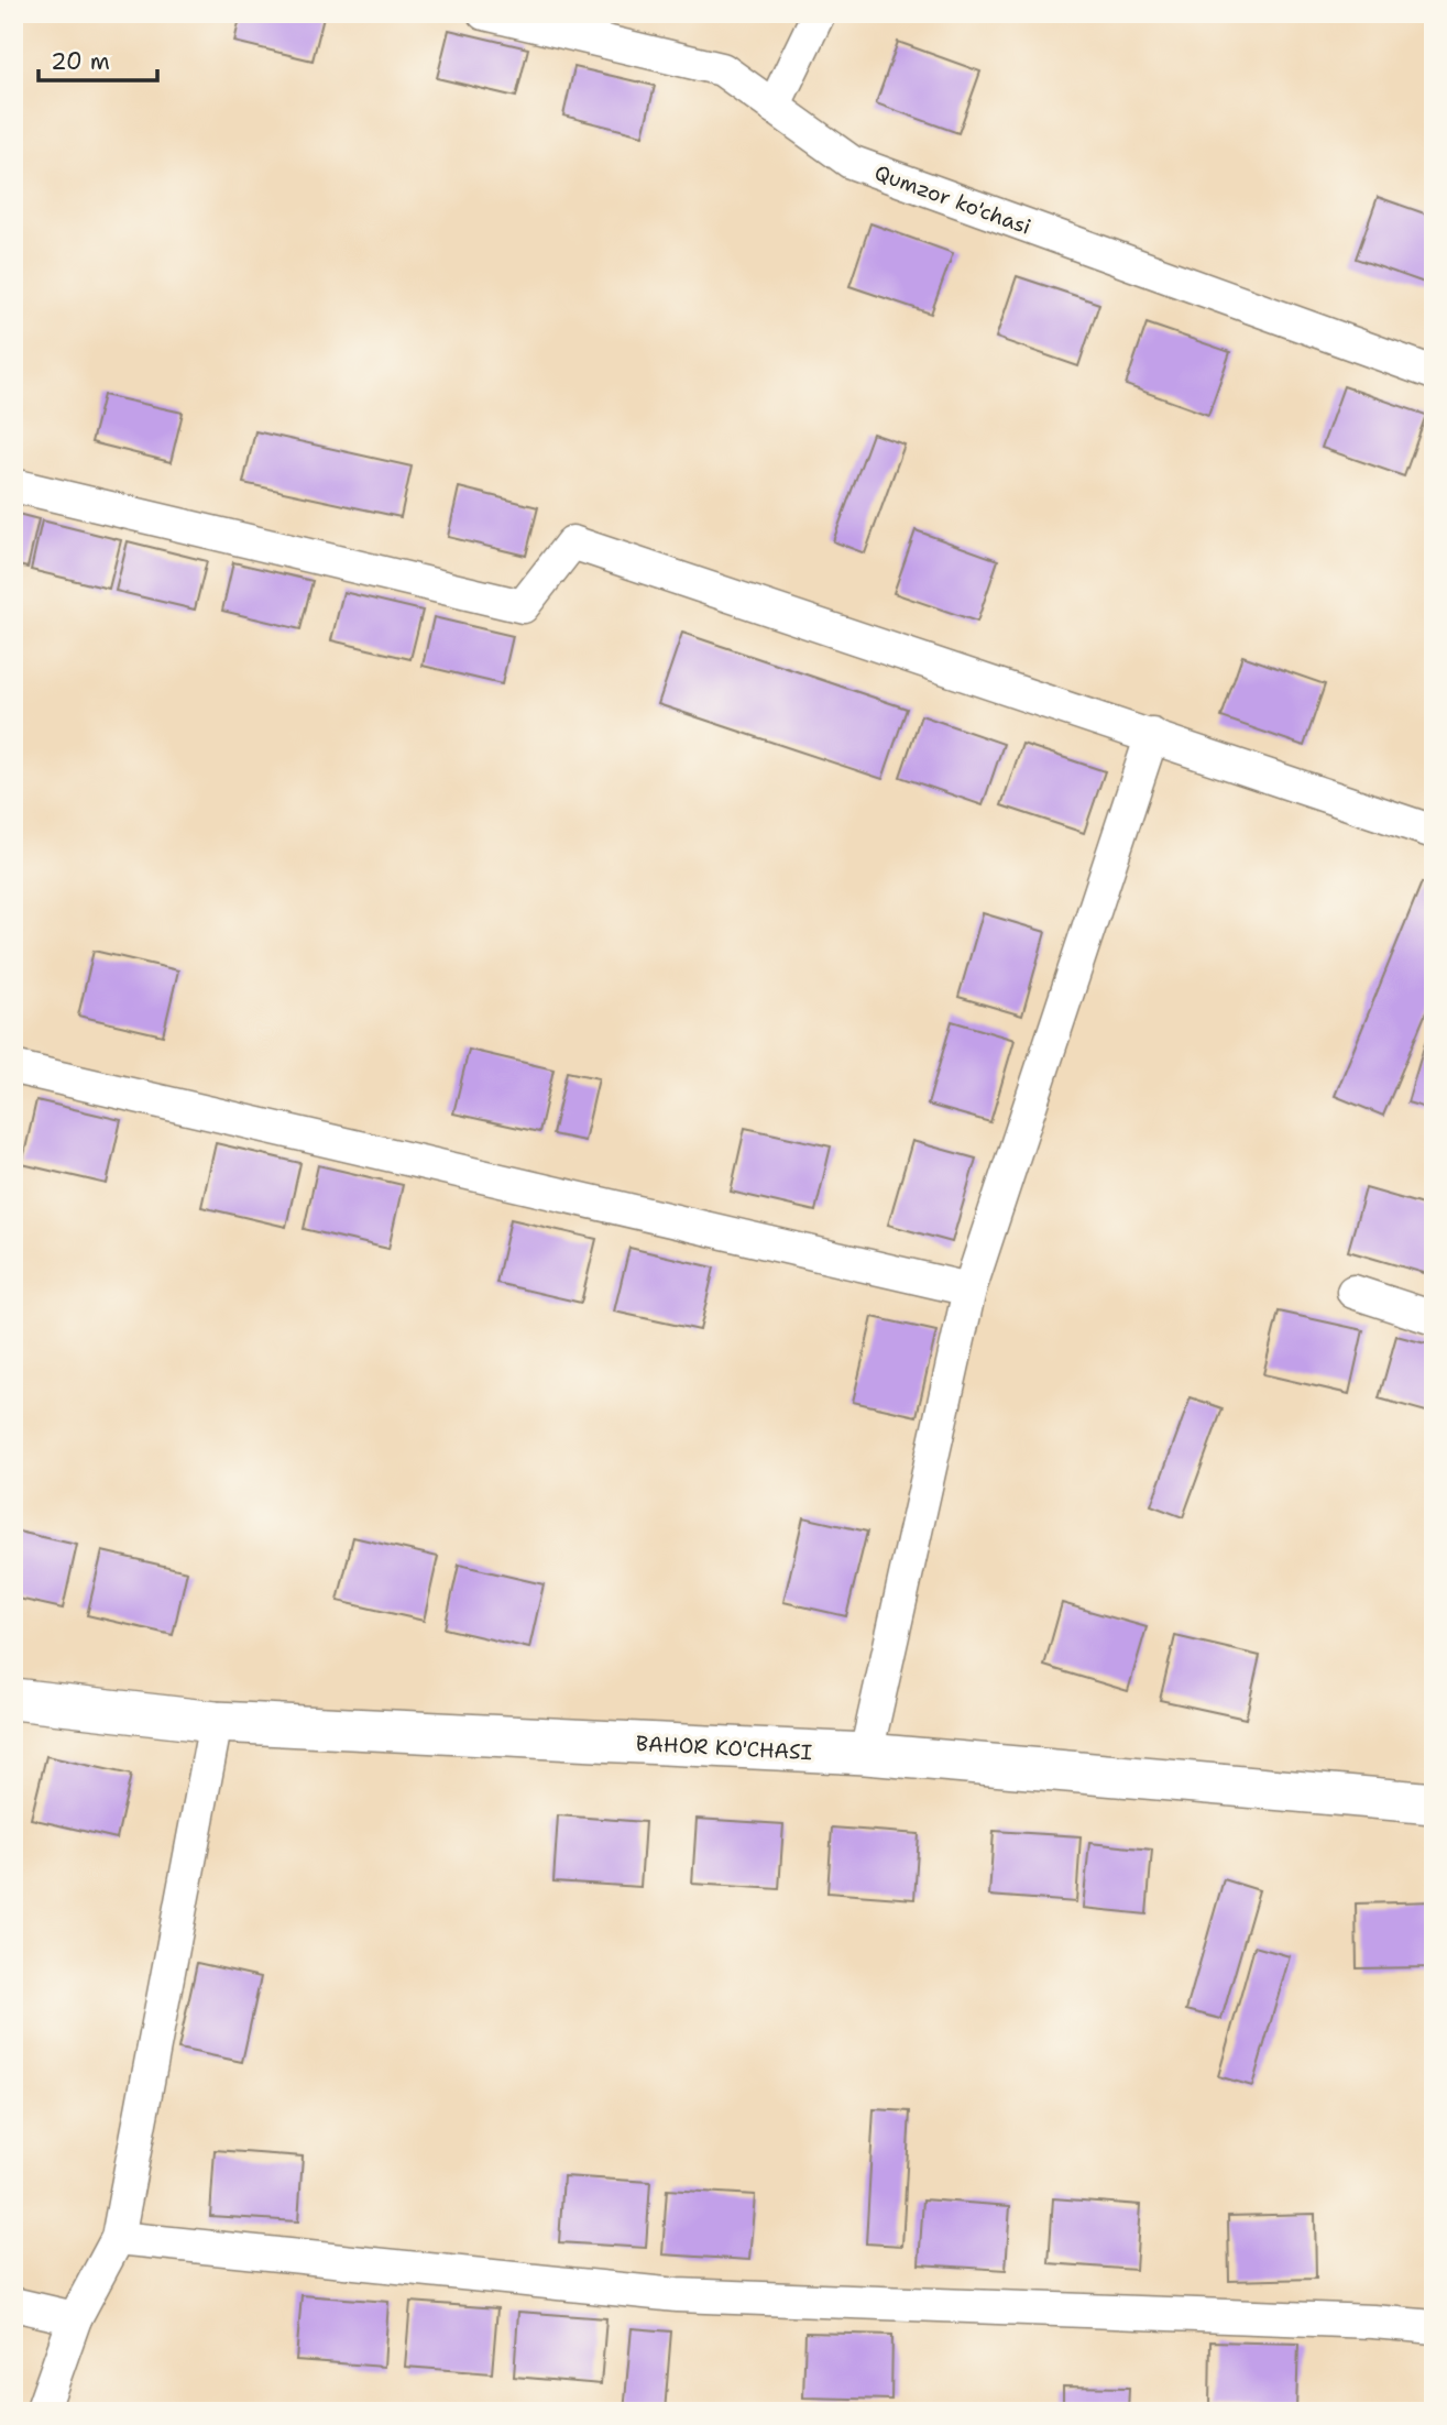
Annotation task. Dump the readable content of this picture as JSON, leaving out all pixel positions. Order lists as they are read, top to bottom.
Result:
{
  "streets": {
    "street": ["Qumzor ko'chasi", "BAHOR KO'CHASI"]
  },
  "scale_bar": "20 m"
}
